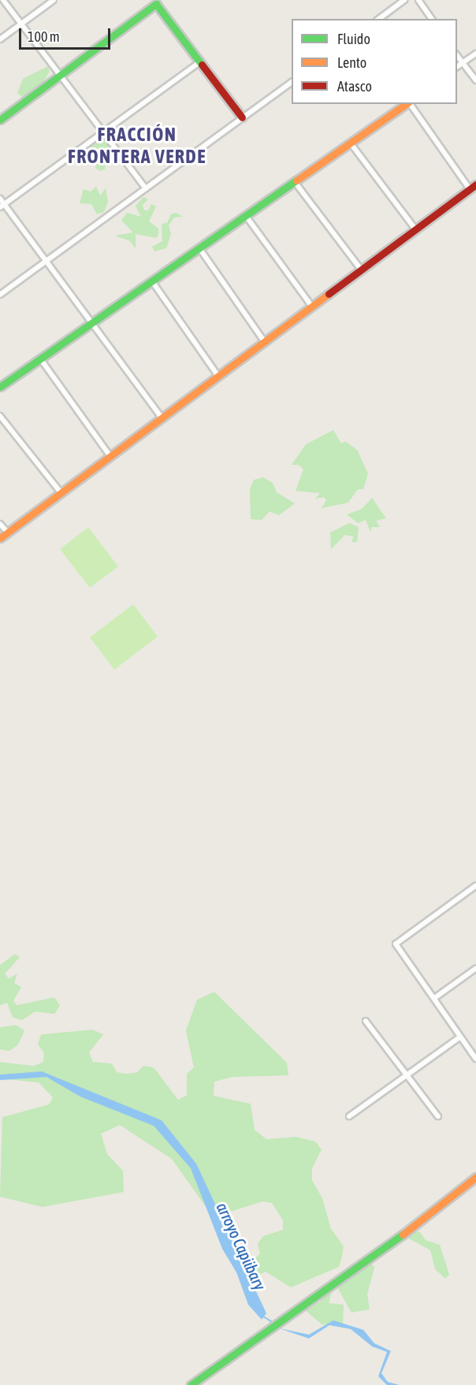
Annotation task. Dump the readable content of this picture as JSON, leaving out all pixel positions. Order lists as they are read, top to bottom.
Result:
{
  "districts": ["FRACCIÓN FRONTERA VERDE"],
  "water": ["arroyo Capiibary"],
  "legend": ["Fluido", "Lento", "Atasco"],
  "scale_bar": "100 m"
}
